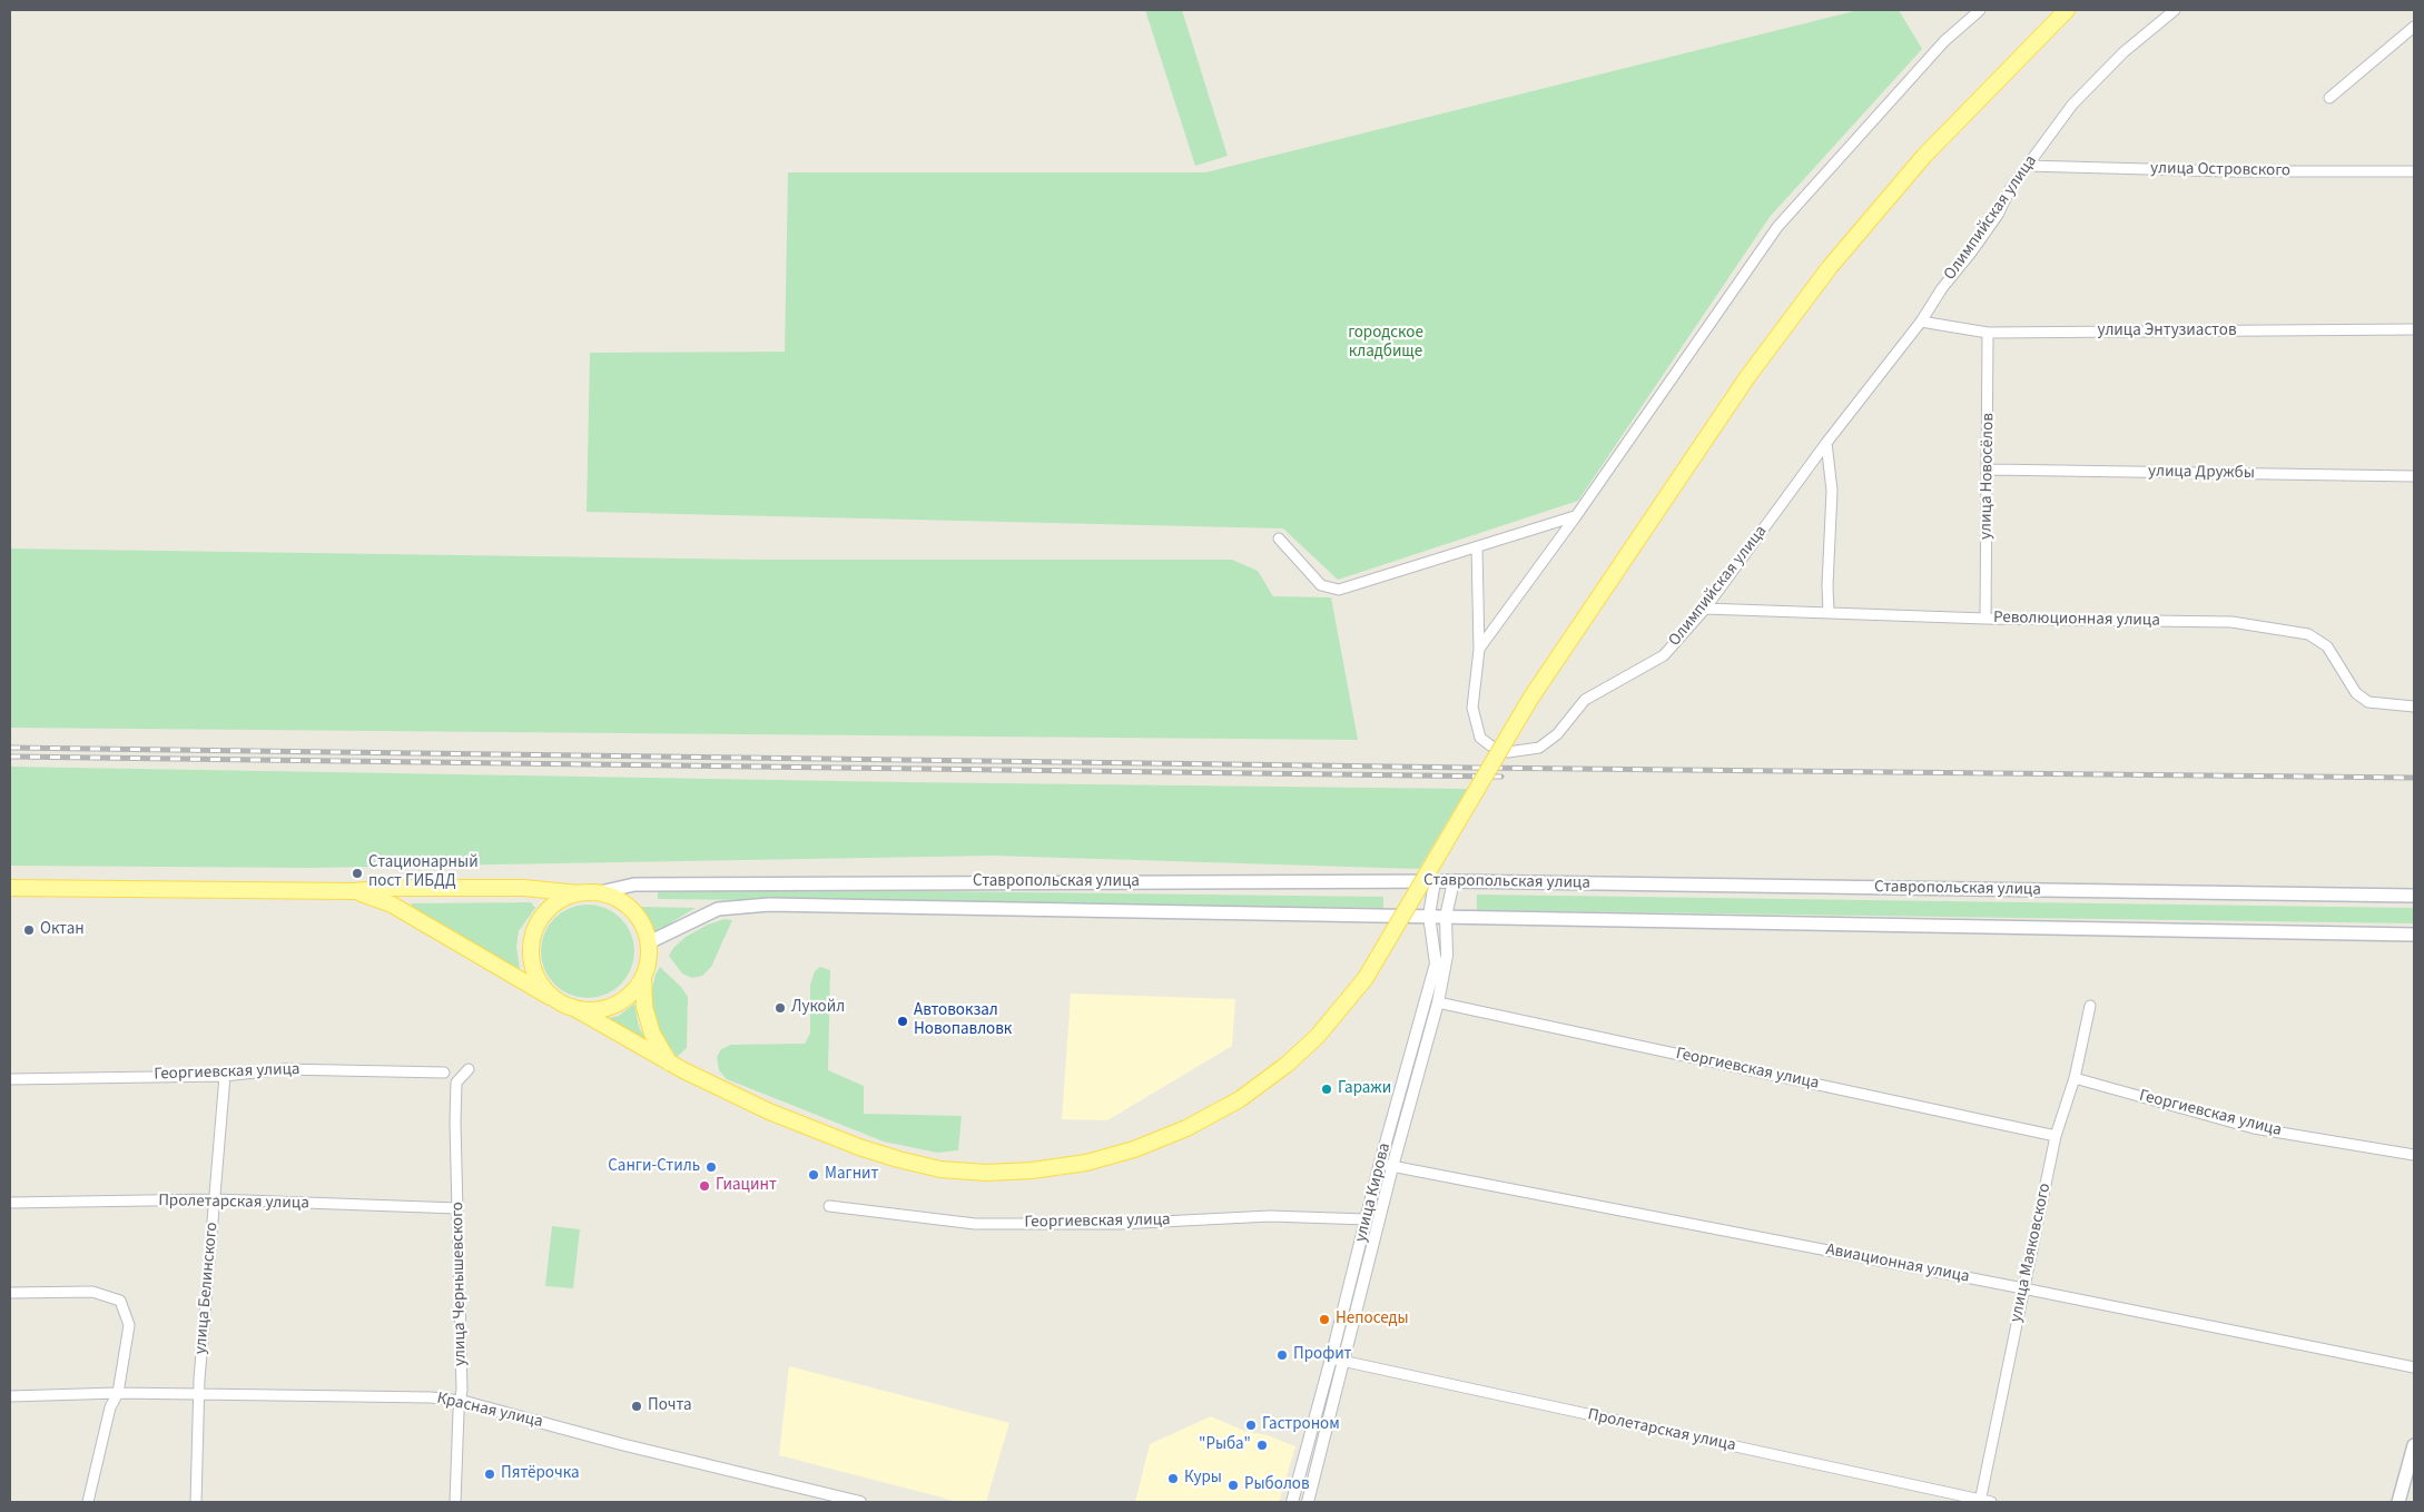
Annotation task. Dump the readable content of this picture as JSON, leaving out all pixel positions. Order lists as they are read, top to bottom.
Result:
{
  "streets": {
    "main road": ["Ставропольская улица"],
    "street": [
      "улица Островского",
      "Олимпийская улица",
      "улица Энтузиастов",
      "улица Дружбы",
      "улица Новосёлов",
      "Революционная улица",
      "Георгиевская улица",
      "улица Кирова",
      "Пролетарская улица",
      "улица Маяковского",
      "Авиационная улица",
      "улица Чернышевского",
      "улица Белинского",
      "Красная улица"
    ]
  },
  "crossings": [
    ["улица Островского", "Олимпийская улица"],
    ["Олимпийская улица", "улица Энтузиастов"],
    ["Олимпийская улица", "Революционная улица"],
    ["улица Энтузиастов", "улица Новосёлов"],
    ["улица Дружбы", "улица Новосёлов"],
    ["улица Новосёлов", "Революционная улица"],
    ["Ставропольская улица", "улица Кирова"],
    ["Георгиевская улица", "улица Кирова"],
    ["Георгиевская улица", "улица Маяковского"],
    ["Георгиевская улица", "улица Белинского"],
    ["улица Кирова", "Пролетарская улица"],
    ["улица Кирова", "Авиационная улица"],
    ["Пролетарская улица", "улица Маяковского"],
    ["Пролетарская улица", "улица Чернышевского"],
    ["Пролетарская улица", "улица Белинского"],
    ["улица Маяковского", "Авиационная улица"],
    ["улица Чернышевского", "Красная улица"],
    ["улица Белинского", "Красная улица"]
  ],
  "parks": ["городское кладбище"],
  "places": [
    "Стационарный пост ГИБДД",
    "Октан",
    "Лукойл",
    "Автовокзал Новопавловк",
    "Гаражи",
    "Санги-Стиль",
    "Магнит",
    "Гиацинт",
    "Непоседы",
    "Профит",
    "Почта",
    "Гастроном",
    "\"Рыба\"",
    "Пятёрочка",
    "Куры",
    "Рыболов"
  ]
}
